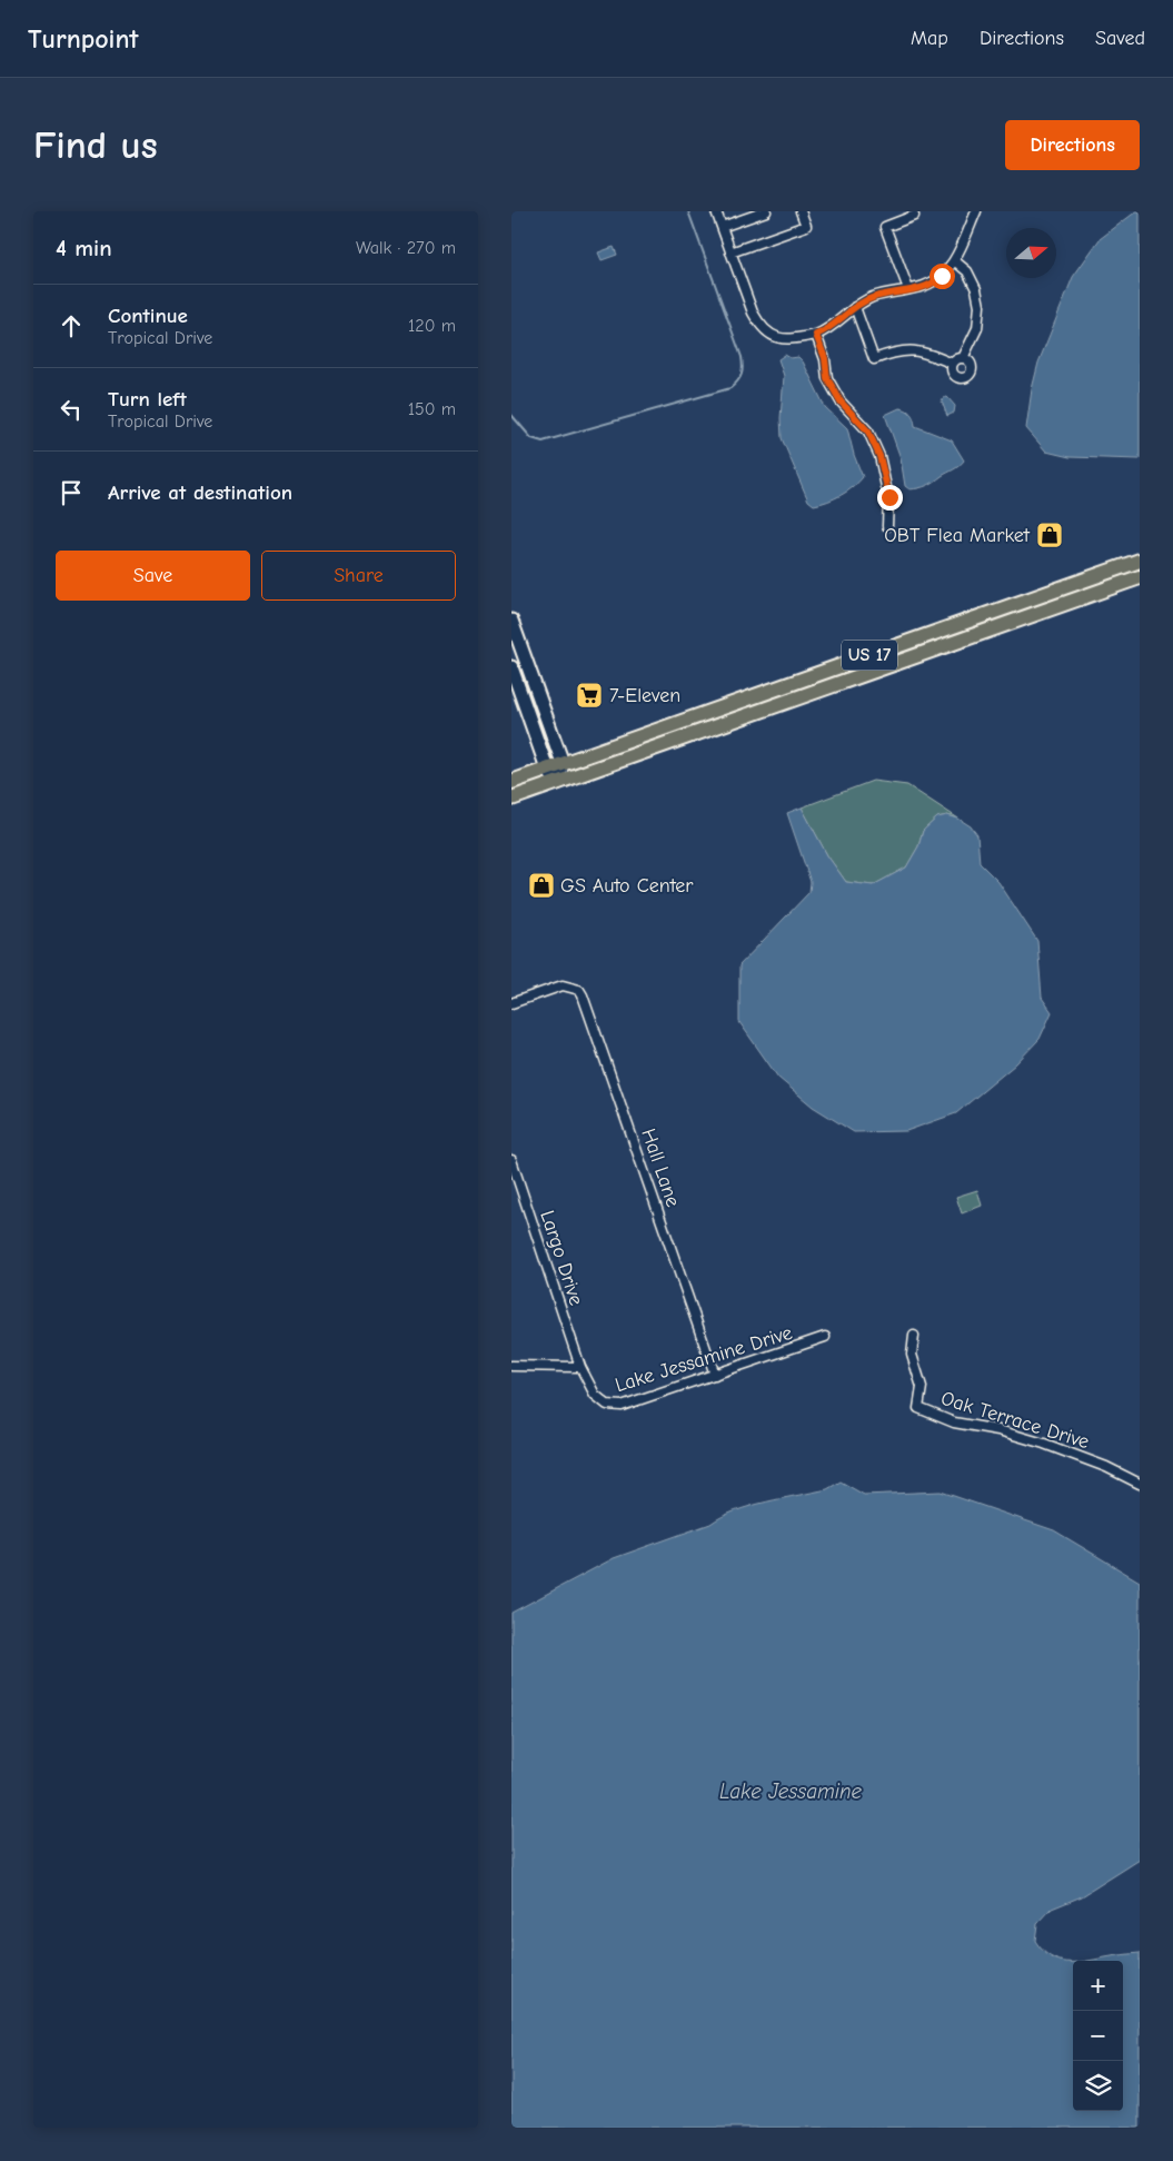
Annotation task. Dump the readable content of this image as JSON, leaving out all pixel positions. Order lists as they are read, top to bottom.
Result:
{
  "streets": {
    "main road": ["US 17"],
    "street": [
      "Hall Lane",
      "Largo Drive",
      "Lake Jessamine Drive",
      "Oak Terrace Drive"
    ]
  },
  "crossings": [
    ["Hall Lane", "Lake Jessamine Drive"],
    ["Largo Drive", "Lake Jessamine Drive"]
  ],
  "water": ["Lake Jessamine"],
  "places": {
    "shop": ["OBT Flea Market", "GS Auto Center"],
    "supermarket": ["7-Eleven"]
  },
  "north": "right",
  "page": {
    "header": "Turnpoint",
    "nav": ["Map", "Directions", "Saved"],
    "buttons": [
      "Directions",
      ["Save", "Share"]
    ],
    "title": "Find us",
    "heading": ["4 min", "Walk · 270 m"],
    "list": [
      ["Continue", "Tropical Drive", "120 m"],
      ["Turn left", "Tropical Drive", "150 m"],
      "Arrive at destination"
    ],
    "map_buttons": ["+", "−"]
  }
}
